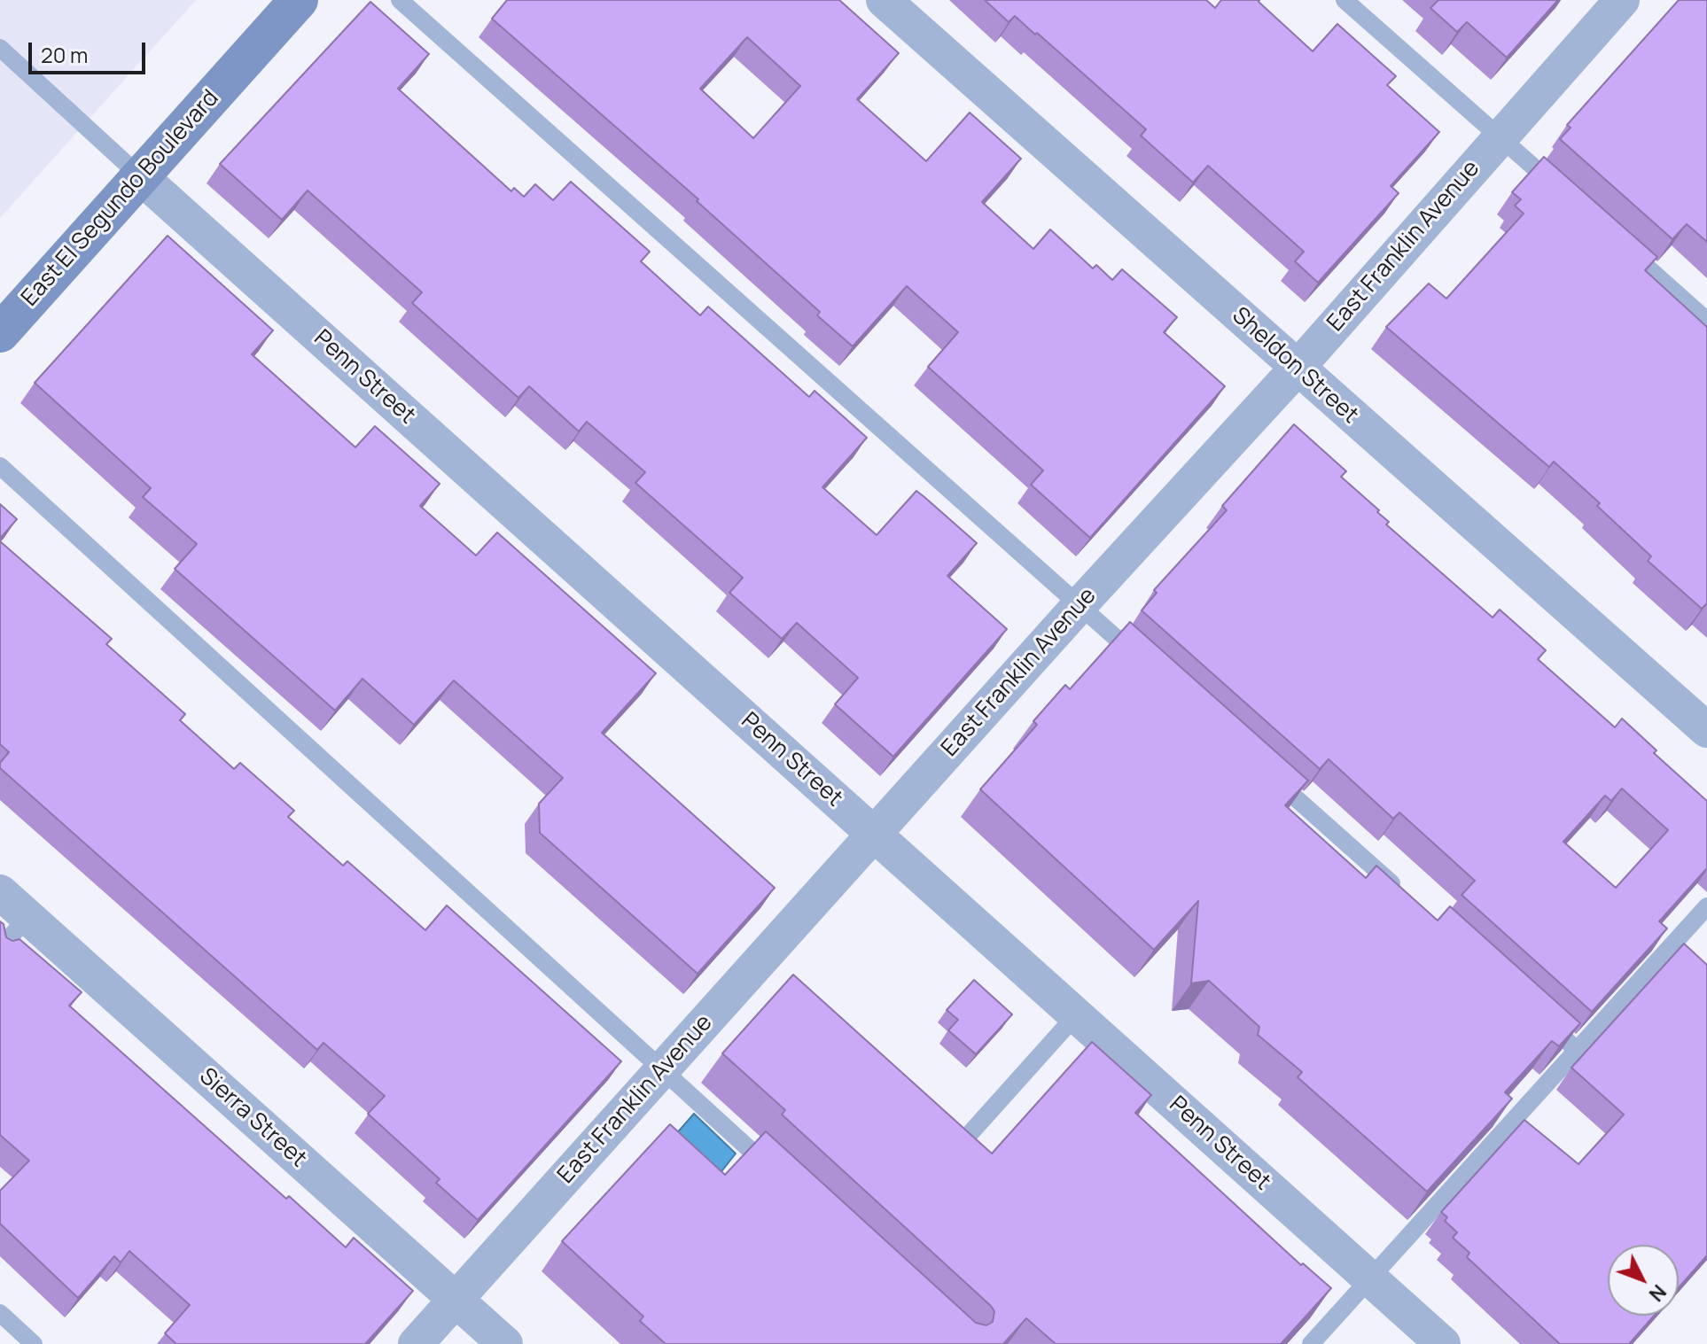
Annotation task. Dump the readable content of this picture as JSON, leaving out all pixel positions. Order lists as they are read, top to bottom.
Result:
{
  "streets": {
    "main road": ["East El Segundo Boulevard"],
    "street": [
      "East Franklin Avenue",
      "Sheldon Street",
      "Penn Street",
      "Sierra Street"
    ]
  },
  "crossings": [
    ["East El Segundo Boulevard", "Penn Street"],
    ["East Franklin Avenue", "Sheldon Street"],
    ["East Franklin Avenue", "Penn Street"],
    ["East Franklin Avenue", "Sierra Street"]
  ],
  "scale_bar": "20 m",
  "north": "bottom right"
}
